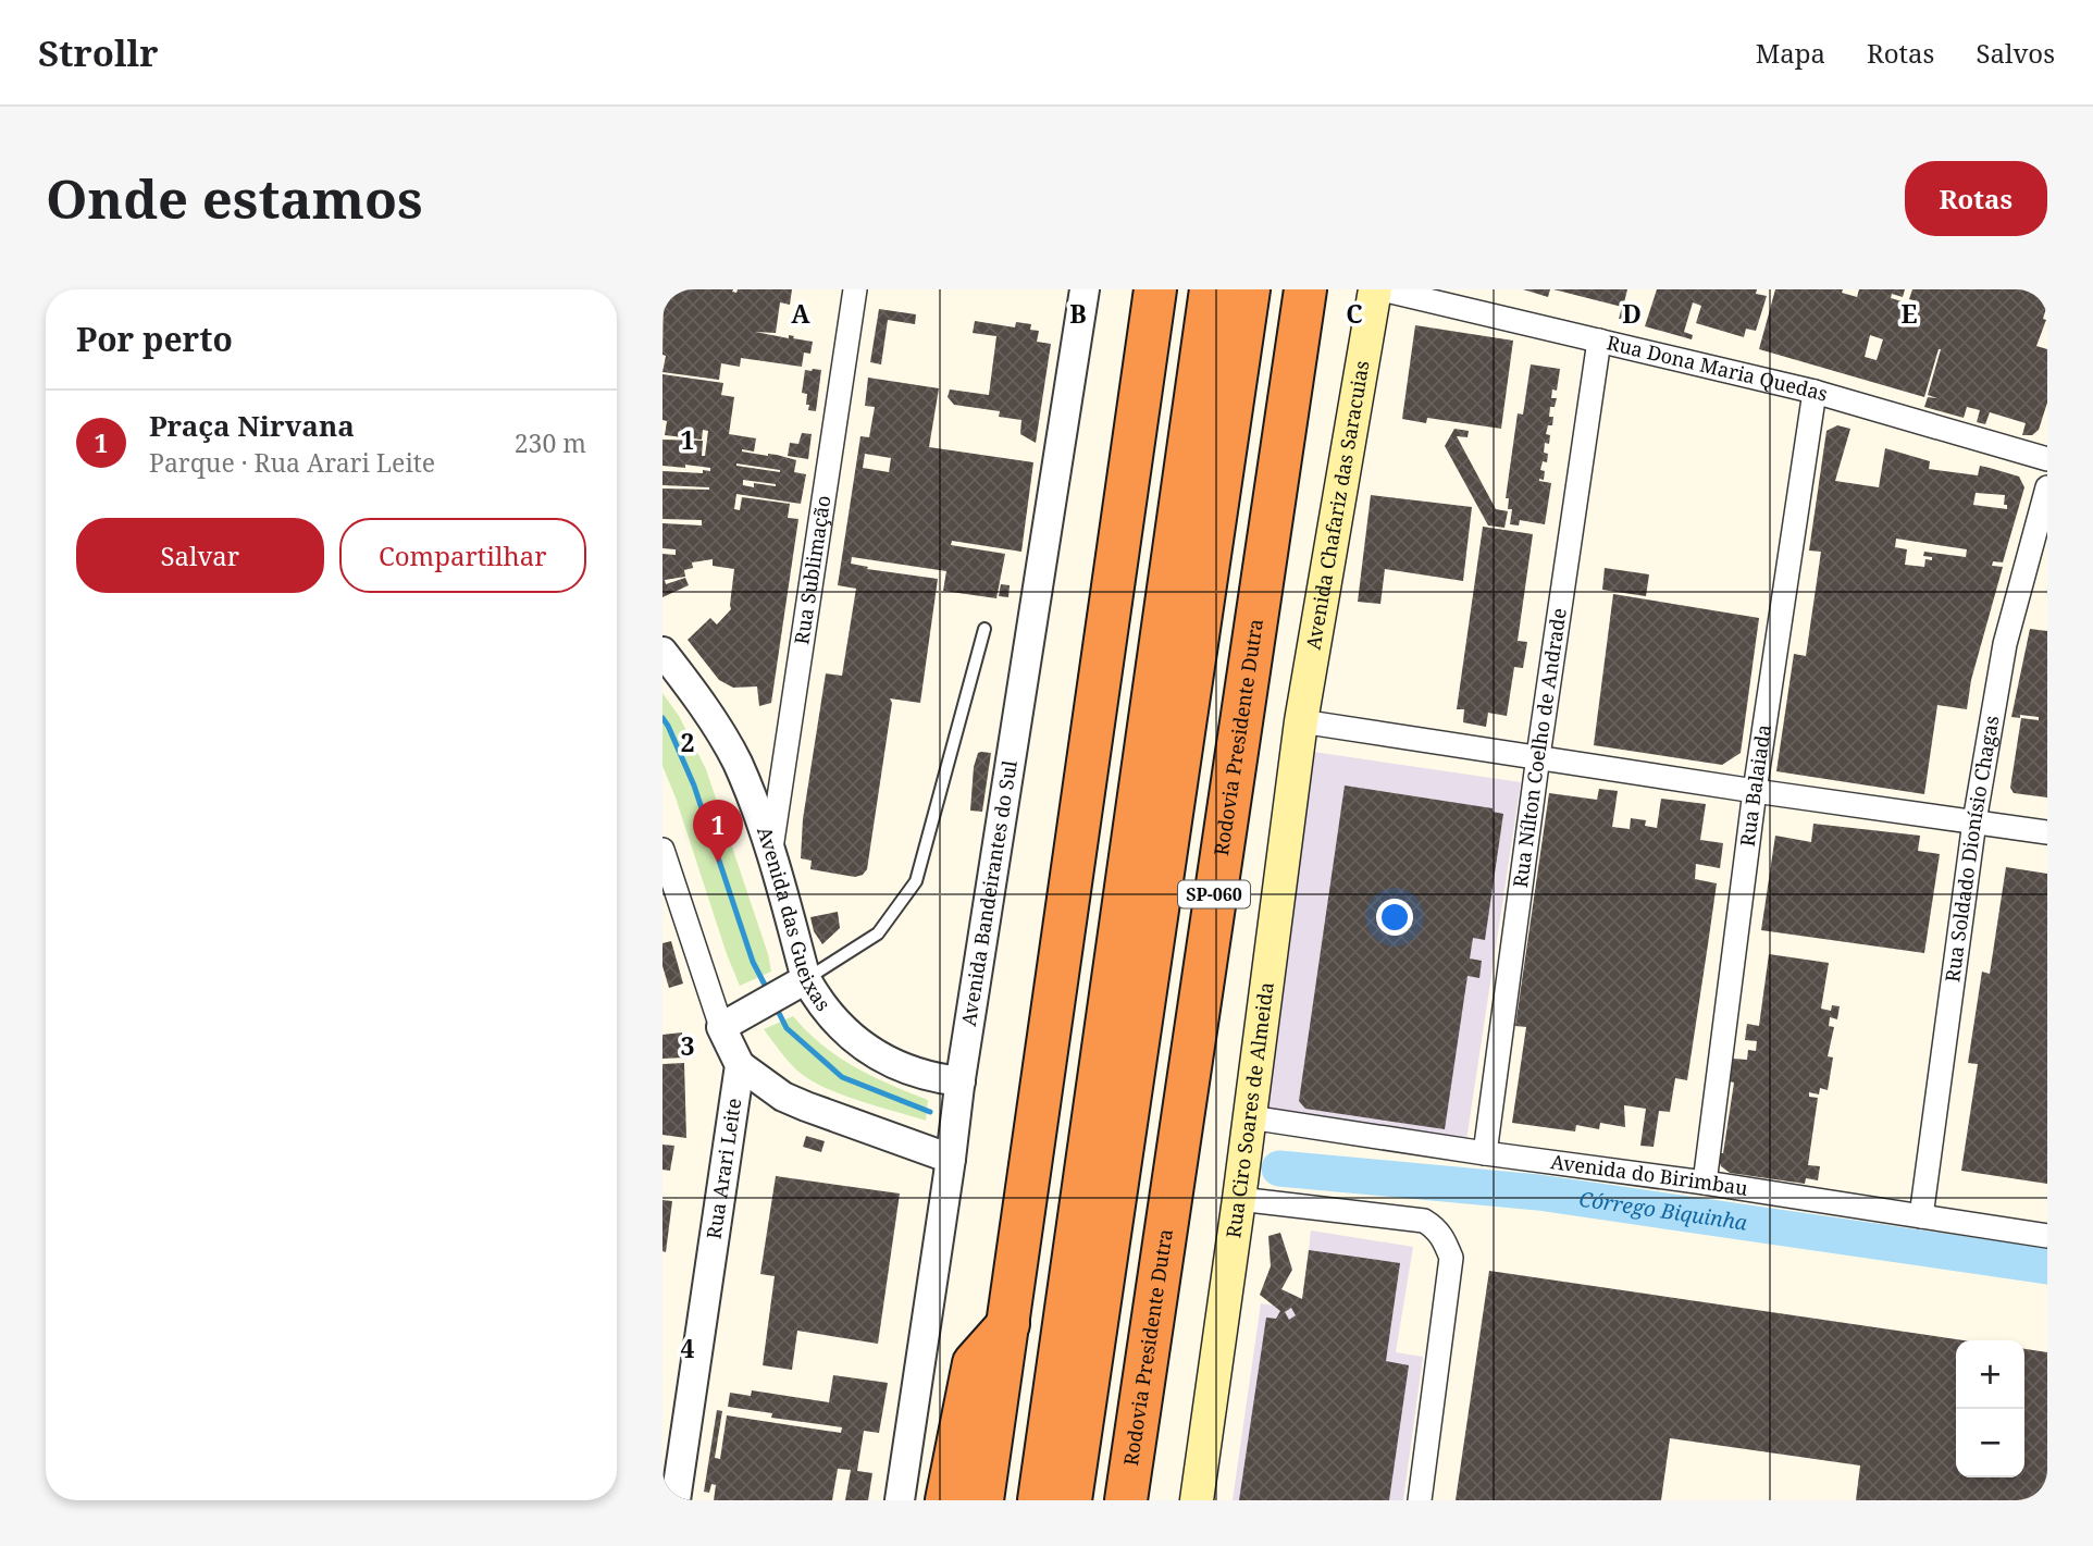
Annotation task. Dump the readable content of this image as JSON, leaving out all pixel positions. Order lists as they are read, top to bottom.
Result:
{
  "streets": {
    "highway": ["Rodovia Presidente Dutra", "SP-060"],
    "main road": ["Avenida Chafariz das Saracuias", "Rua Ciro Soares de Almeida"],
    "street": [
      "Rua Dona Maria Quedas",
      "Rua Sublimação",
      "Rua Nílton Coelho de Andrade",
      "Rua Balaiada",
      "Rua Soldado Dionísio Chagas",
      "Avenida Bandeirantes do Sul",
      "Avenida das Gueixas",
      "Rua Arari Leite",
      "Avenida do Birimbau"
    ]
  },
  "crossings": [
    ["Rua Dona Maria Quedas", "Rua Nílton Coelho de Andrade"],
    ["Rua Dona Maria Quedas", "Rua Balaiada"],
    ["Avenida Chafariz das Saracuias", "Rua Ciro Soares de Almeida"],
    ["Rua Sublimação", "Avenida das Gueixas"],
    ["Rua Nílton Coelho de Andrade", "Avenida do Birimbau"],
    ["Rua Balaiada", "Avenida do Birimbau"],
    ["Rua Soldado Dionísio Chagas", "Avenida do Birimbau"],
    ["Avenida Bandeirantes do Sul", "Avenida das Gueixas"],
    ["Rua Ciro Soares de Almeida", "Avenida do Birimbau"]
  ],
  "water": ["Córrego Biquinha"],
  "page": {
    "header": "Strollr",
    "nav": ["Mapa", "Rotas", "Salvos"],
    "buttons": [
      "Rotas",
      ["Salvar", "Compartilhar"]
    ],
    "title": "Onde estamos",
    "heading": "Por perto",
    "list": [
      {
        "mark": "1",
        "name": "Praça Nirvana",
        "note": "Parque · Rua Arari Leite",
        "value": "230 m"
      }
    ],
    "pins": "1",
    "map_buttons": ["+", "−"]
  },
  "grid": {
    "columns": [
      "A",
      "B",
      "C",
      "D",
      "E"
    ],
    "rows": [
      "1",
      "2",
      "3",
      "4"
    ]
  }
}
